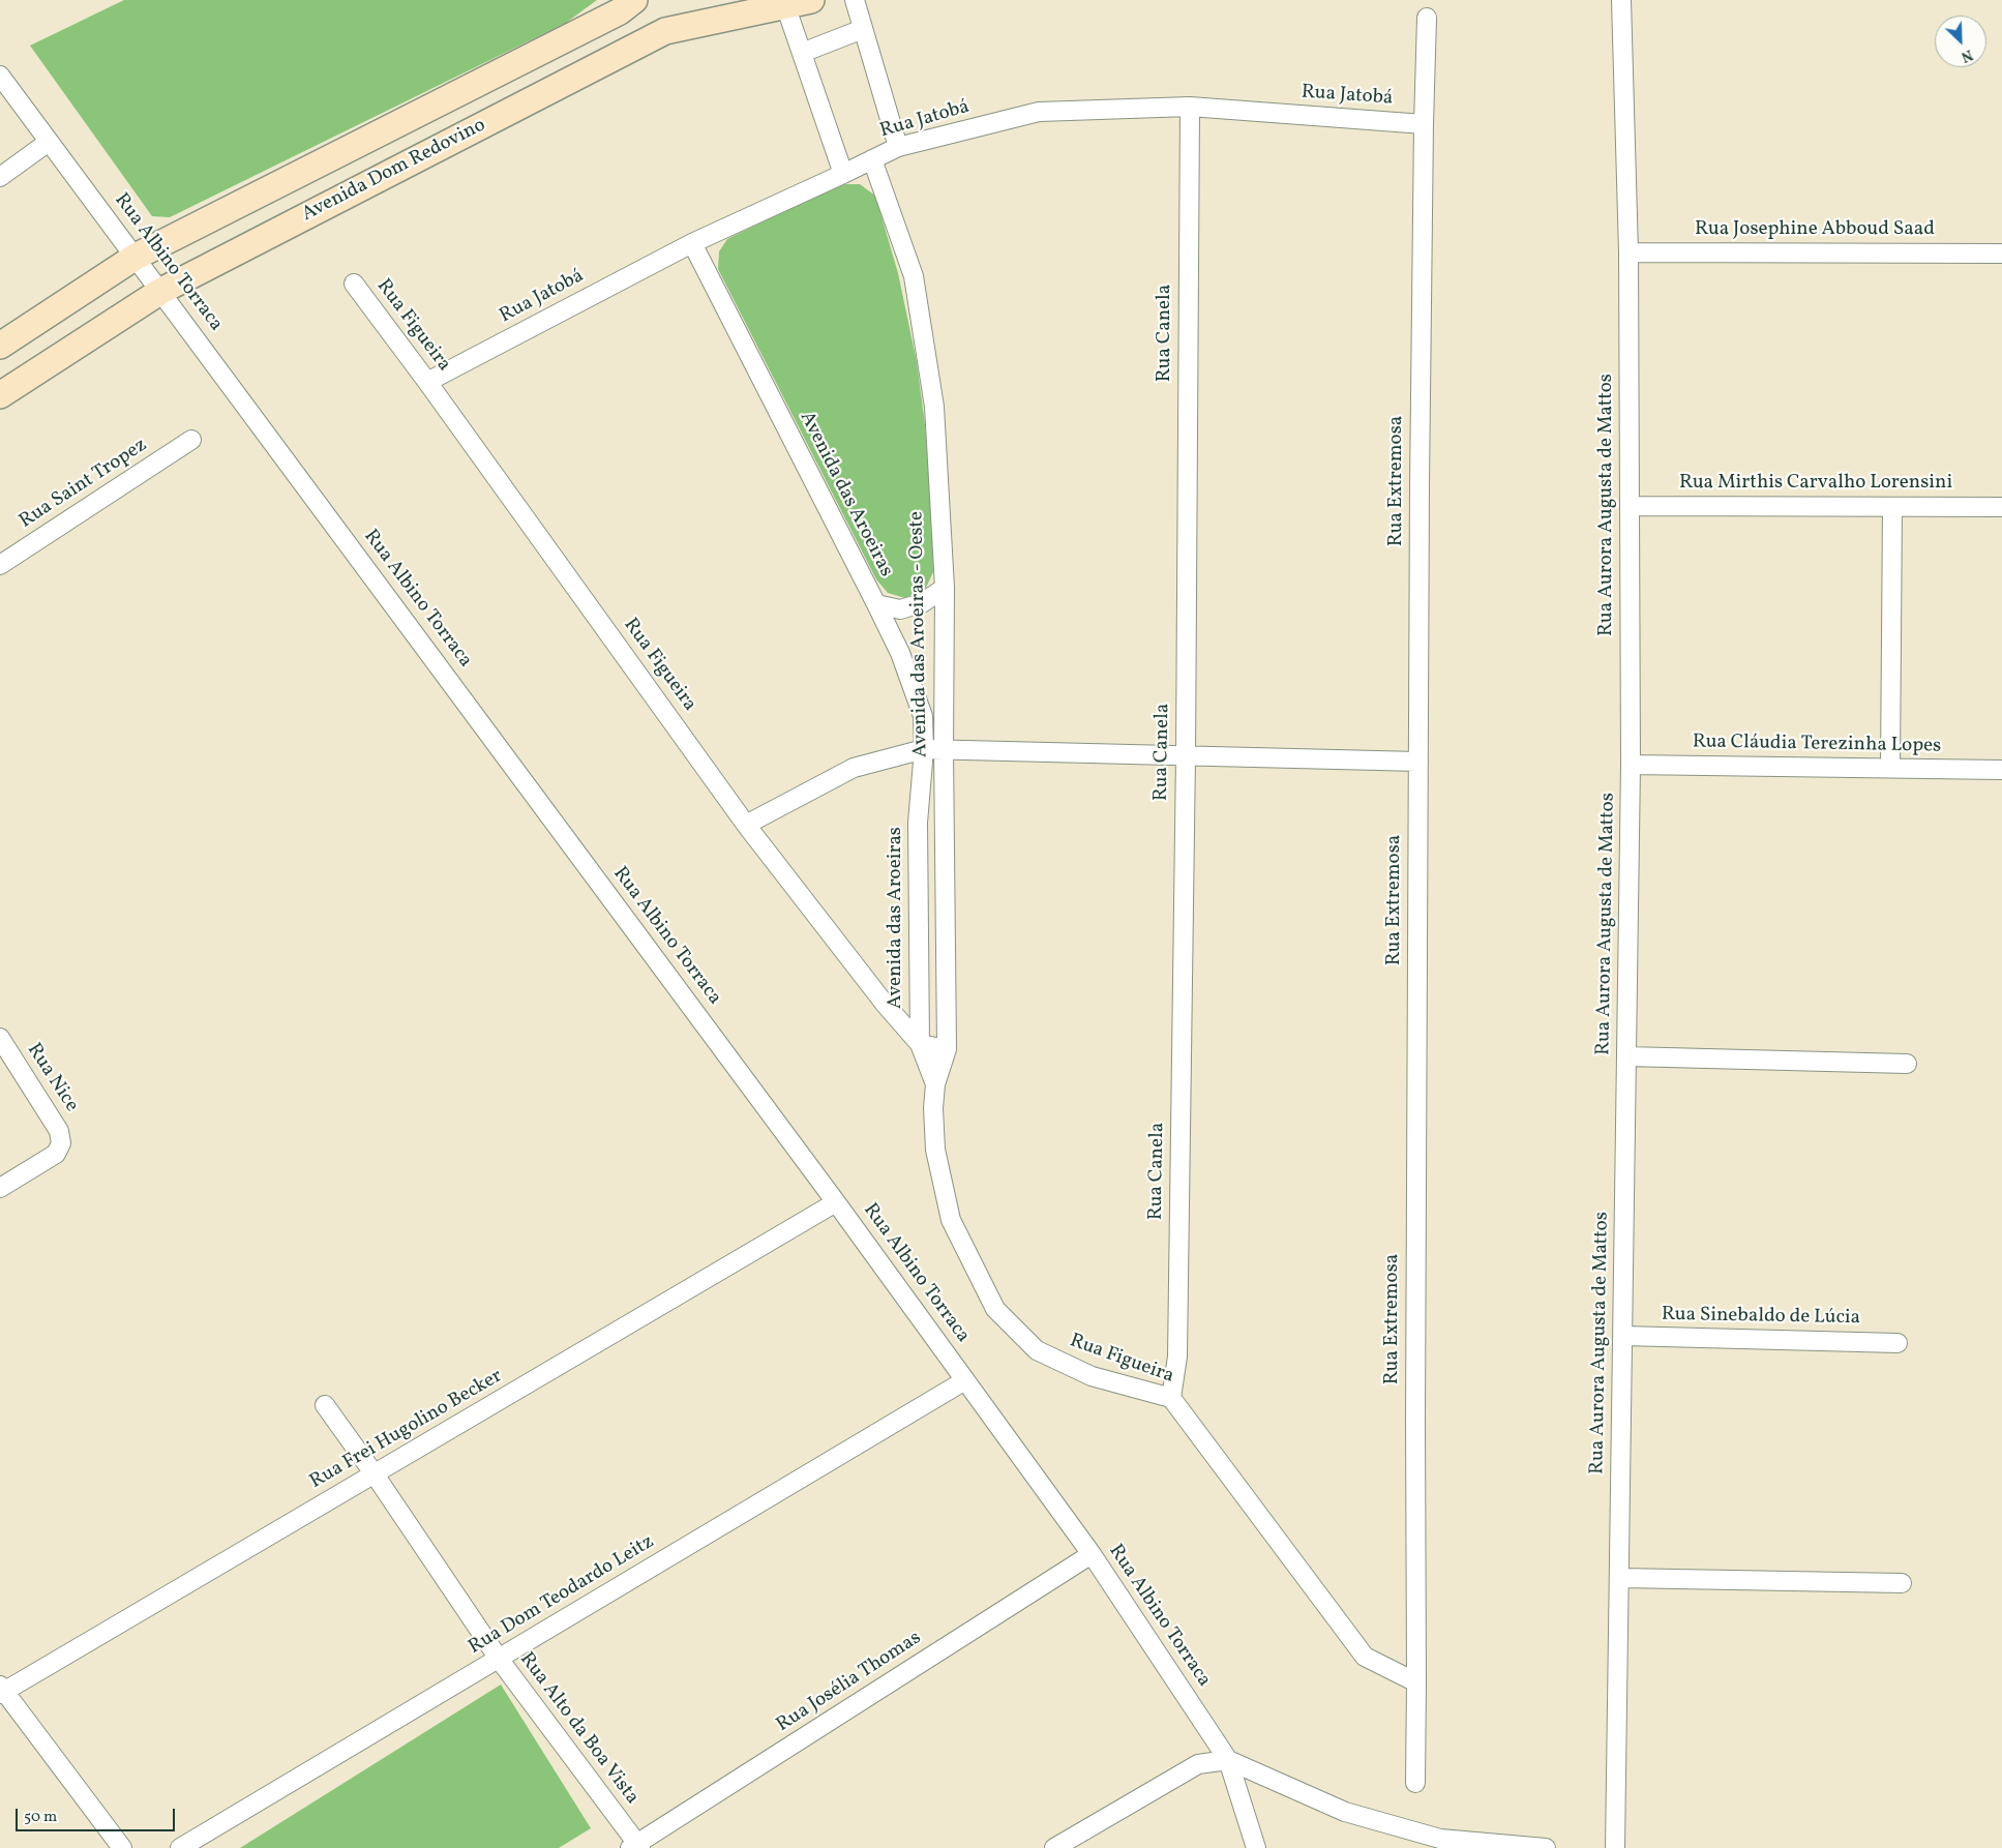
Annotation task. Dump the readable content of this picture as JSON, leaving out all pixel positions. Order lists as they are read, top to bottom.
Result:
{
  "streets": {
    "street": [
      "Rua Jatobá",
      "Avenida Dom Redovino",
      "Rua Josephine Abboud Saad",
      "Rua Albino Torraca",
      "Rua Figueira",
      "Rua Canela",
      "Rua Extremosa",
      "Rua Saint Tropez",
      "Rua Mirthis Carvalho Lorensini",
      "Avenida das Aroeiras",
      "Rua Aurora Augusta de Mattos",
      "Avenida das Aroeiras - Oeste",
      "Rua Cláudia Terezinha Lopes",
      "Rua Nice",
      "Rua Sinebaldo de Lúcia",
      "Rua Frei Hugolino Becker",
      "Rua Dom Teodardo Leitz",
      "Rua Josélia Thomas",
      "Rua Alto da Boa Vista"
    ]
  },
  "crossings": [
    ["Rua Jatobá", "Rua Figueira"],
    ["Rua Jatobá", "Rua Canela"],
    ["Rua Jatobá", "Rua Extremosa"],
    ["Rua Jatobá", "Avenida das Aroeiras"],
    ["Rua Jatobá", "Avenida das Aroeiras - Oeste"],
    ["Avenida Dom Redovino", "Rua Albino Torraca"],
    ["Rua Josephine Abboud Saad", "Rua Aurora Augusta de Mattos"],
    ["Rua Albino Torraca", "Rua Frei Hugolino Becker"],
    ["Rua Albino Torraca", "Rua Dom Teodardo Leitz"],
    ["Rua Albino Torraca", "Rua Josélia Thomas"],
    ["Rua Figueira", "Rua Canela"],
    ["Rua Figueira", "Rua Extremosa"],
    ["Rua Figueira", "Avenida das Aroeiras"],
    ["Rua Figueira", "Avenida das Aroeiras - Oeste"],
    ["Rua Mirthis Carvalho Lorensini", "Rua Aurora Augusta de Mattos"],
    ["Avenida das Aroeiras", "Avenida das Aroeiras - Oeste"],
    ["Rua Aurora Augusta de Mattos", "Rua Cláudia Terezinha Lopes"],
    ["Rua Aurora Augusta de Mattos", "Rua Sinebaldo de Lúcia"],
    ["Rua Frei Hugolino Becker", "Rua Alto da Boa Vista"],
    ["Rua Dom Teodardo Leitz", "Rua Alto da Boa Vista"],
    ["Rua Josélia Thomas", "Rua Alto da Boa Vista"]
  ],
  "scale_bar": "50 m",
  "north": "bottom right"
}
